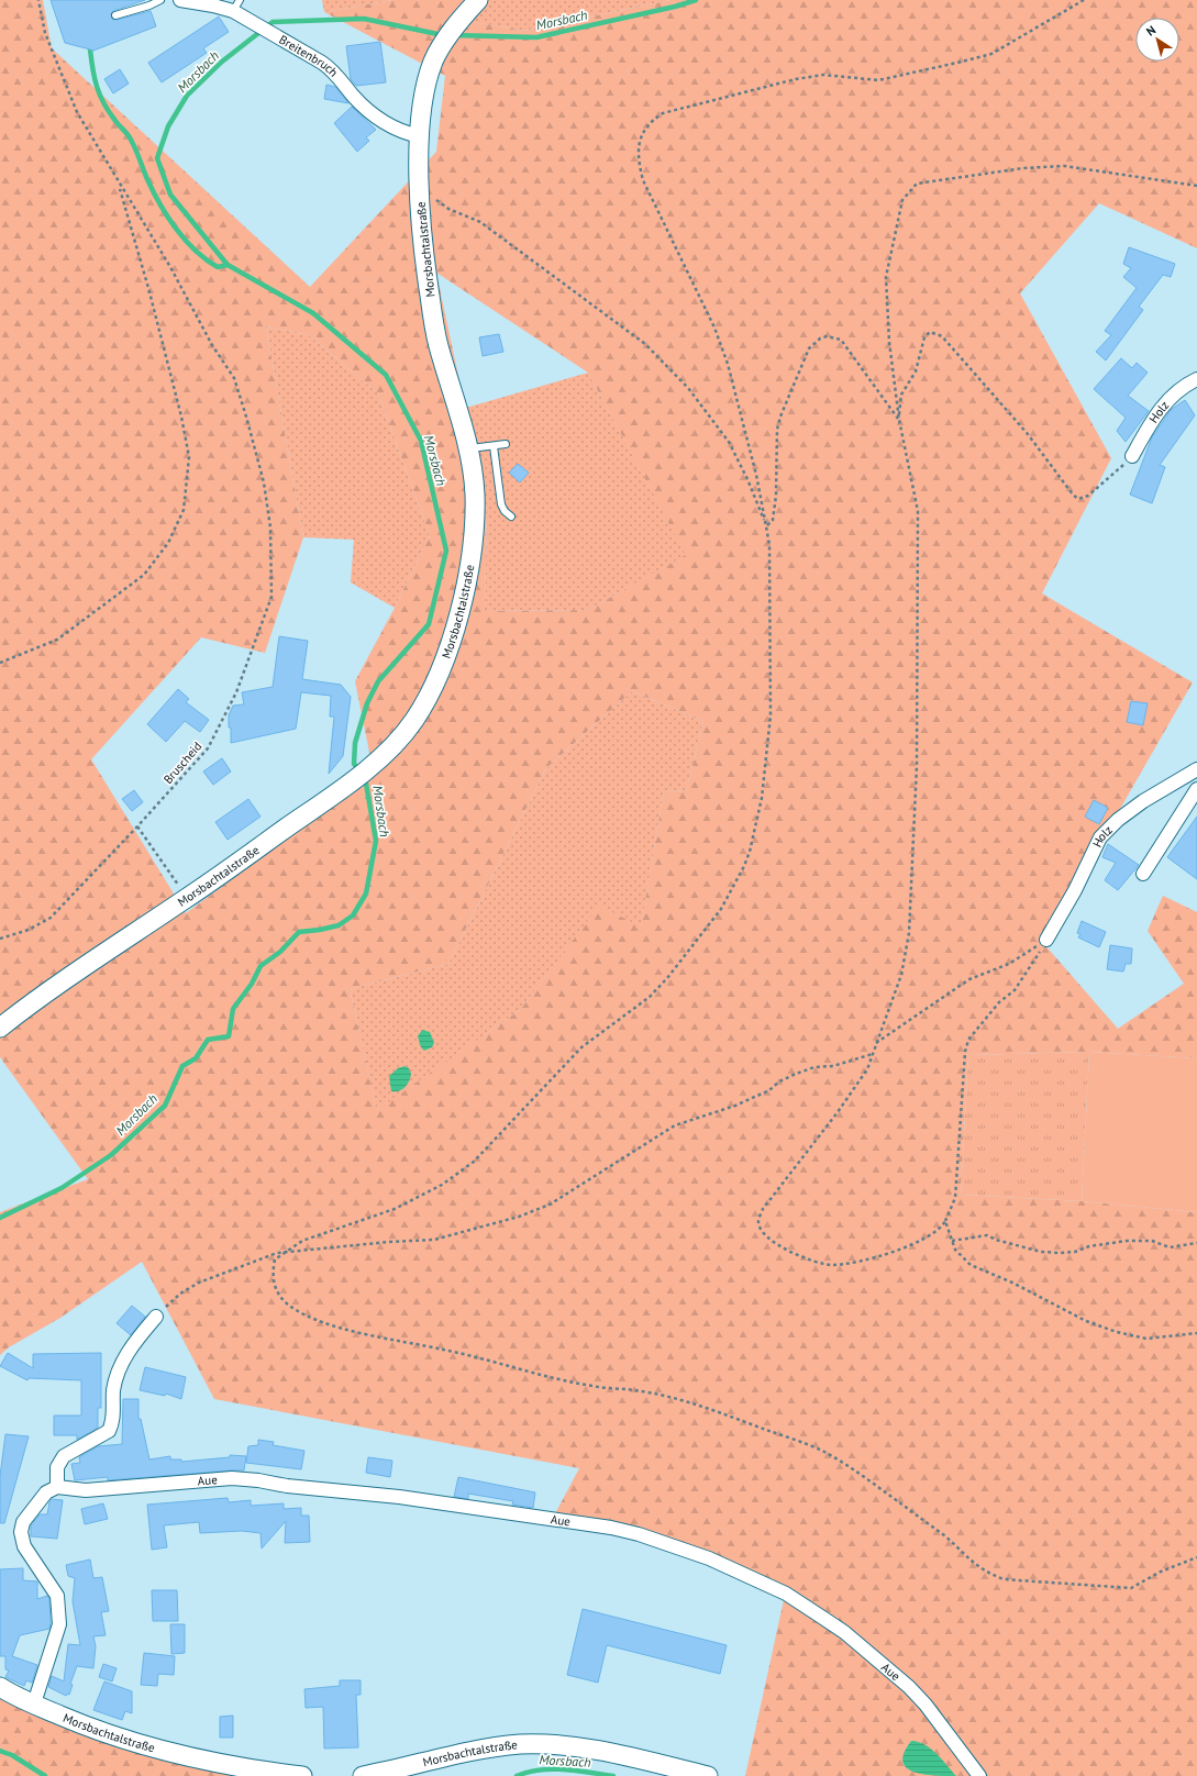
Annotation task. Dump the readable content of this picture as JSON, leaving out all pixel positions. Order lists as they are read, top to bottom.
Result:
{
  "streets": {
    "main road": ["Morsbachtalstraße"],
    "street": ["Breitenbruch", "Holz", "Aue"],
    "path": ["Bruscheid"]
  },
  "crossings": [
    ["Breitenbruch", "Morsbachtalstraße"]
  ],
  "water": ["Morsbach"],
  "north": "top left"
}
